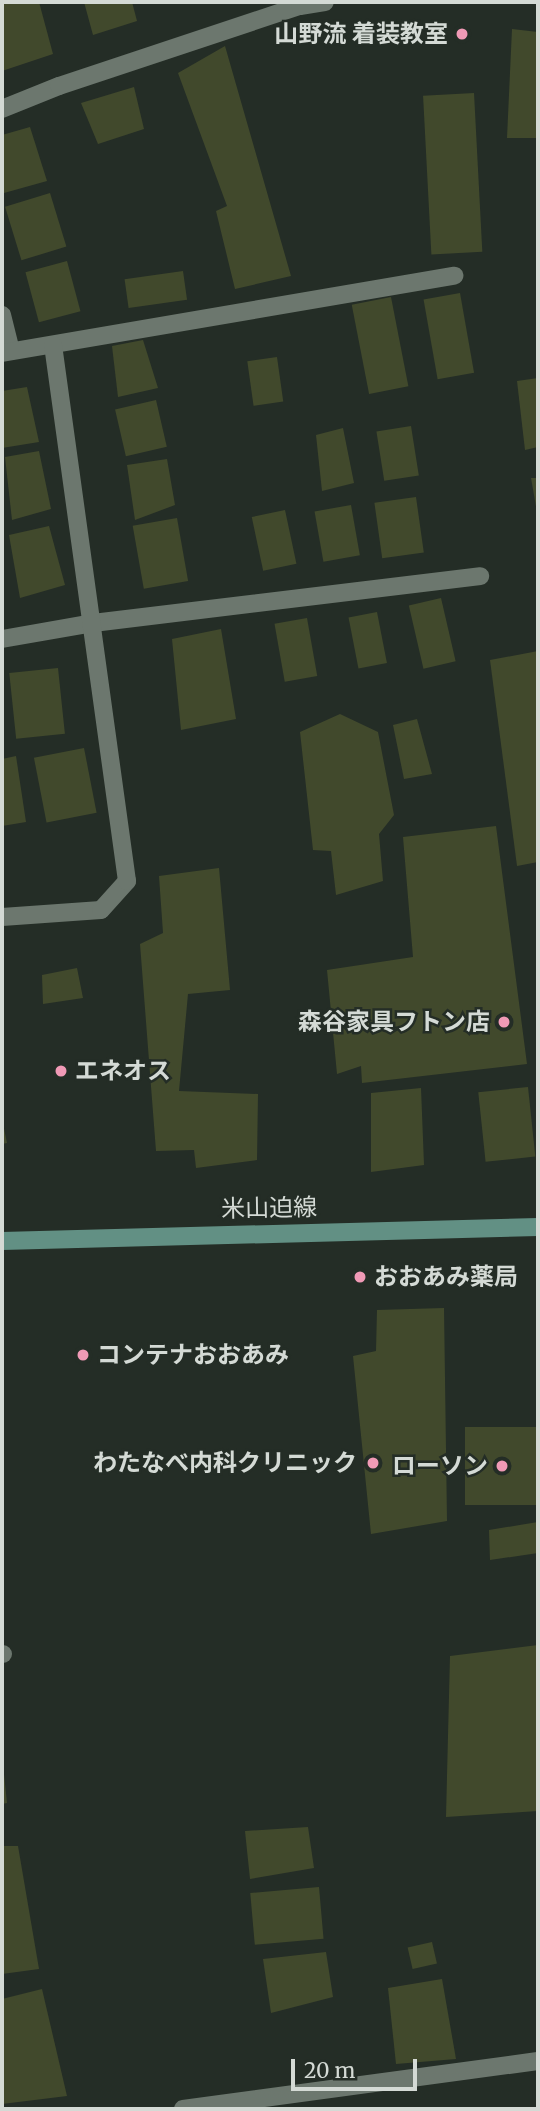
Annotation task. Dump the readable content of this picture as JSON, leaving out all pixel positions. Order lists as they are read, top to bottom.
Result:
{
  "streets": {
    "main road": ["米山迫線"]
  },
  "places": [
    "山野流 着装教室",
    "森谷家具フトン店",
    "エネオス",
    "おおあみ薬局",
    "コンテナおおあみ",
    "わたなべ内科クリニック",
    "ローソン"
  ],
  "scale_bar": "20 m"
}
